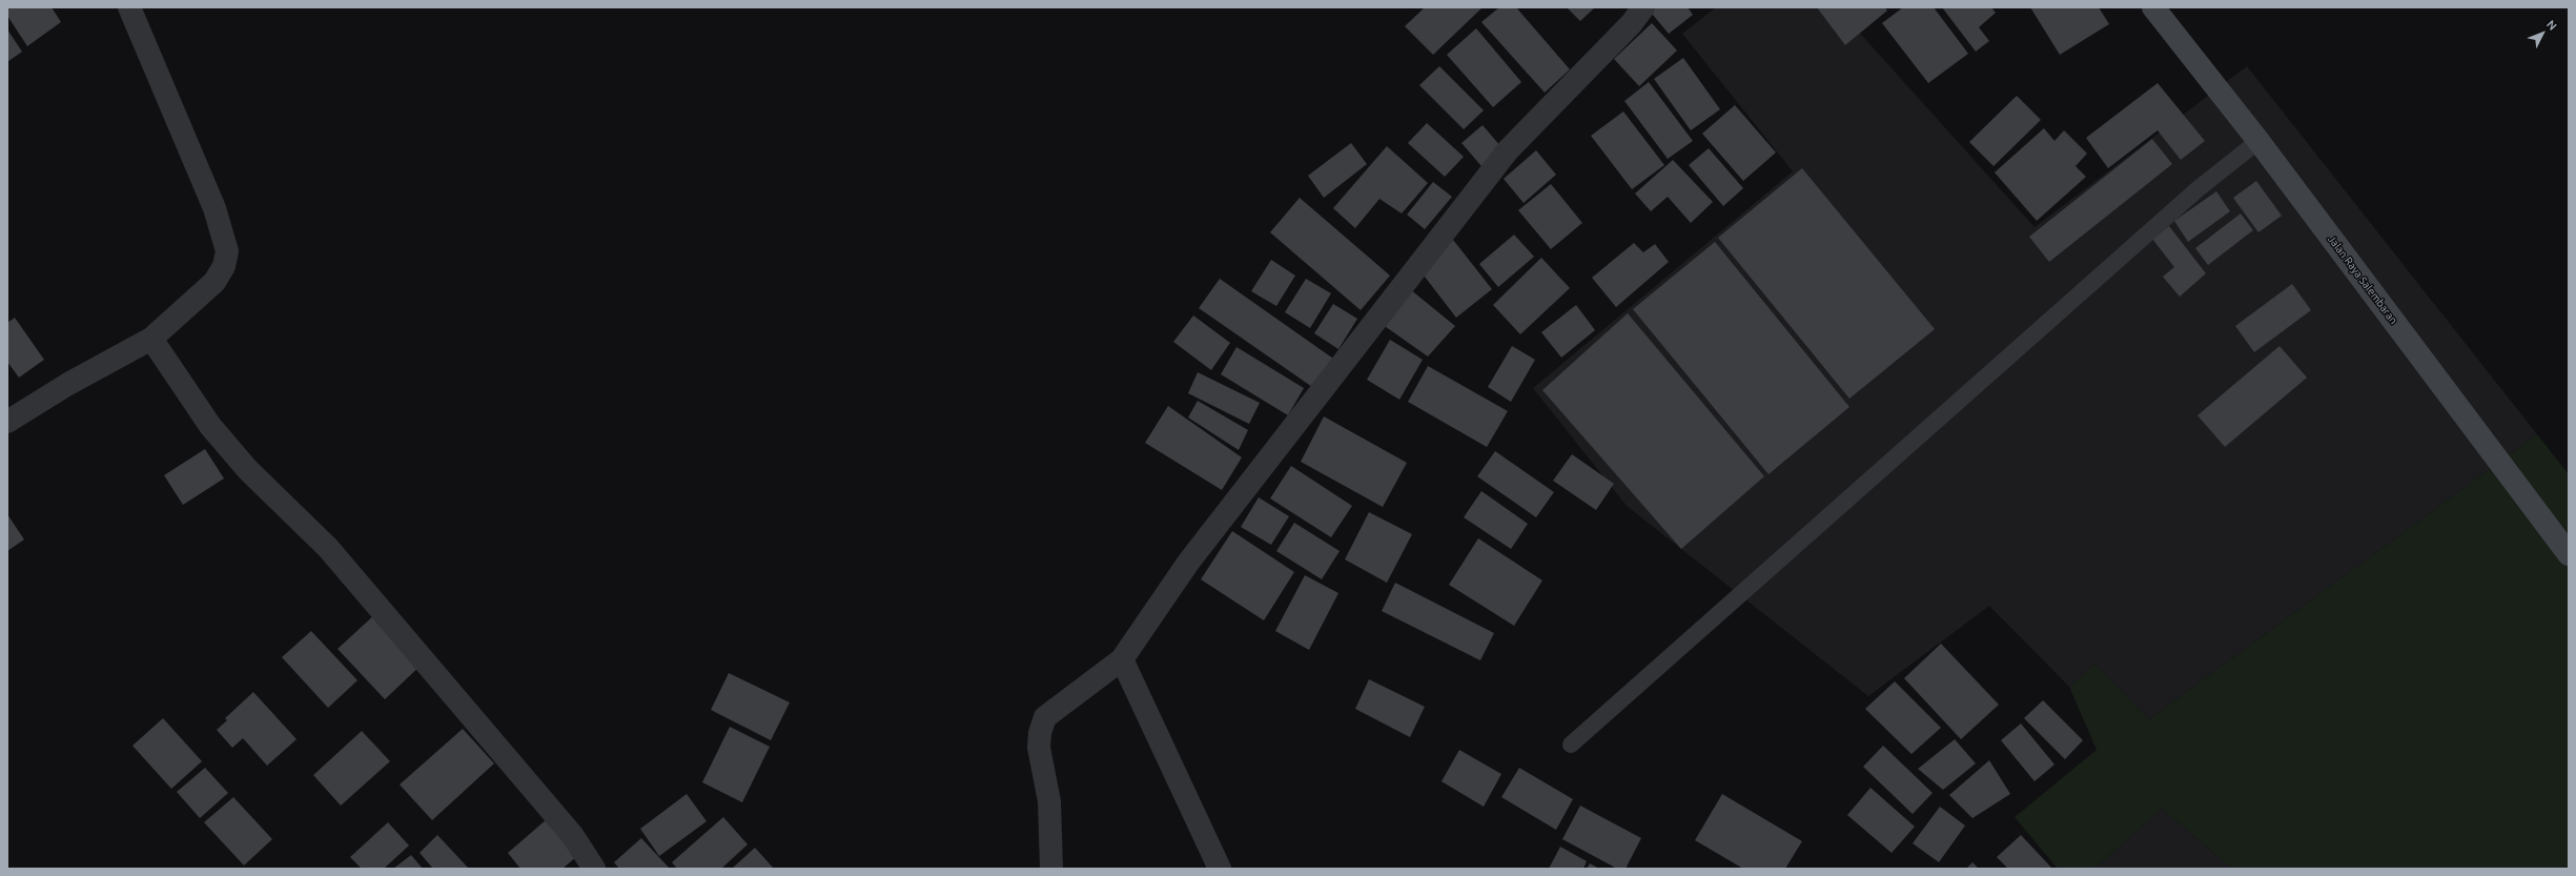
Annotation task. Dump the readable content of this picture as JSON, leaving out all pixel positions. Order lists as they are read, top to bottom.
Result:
{
  "streets": {
    "main road": ["Jalan Raya Salembaran"]
  },
  "north": "top right"
}
